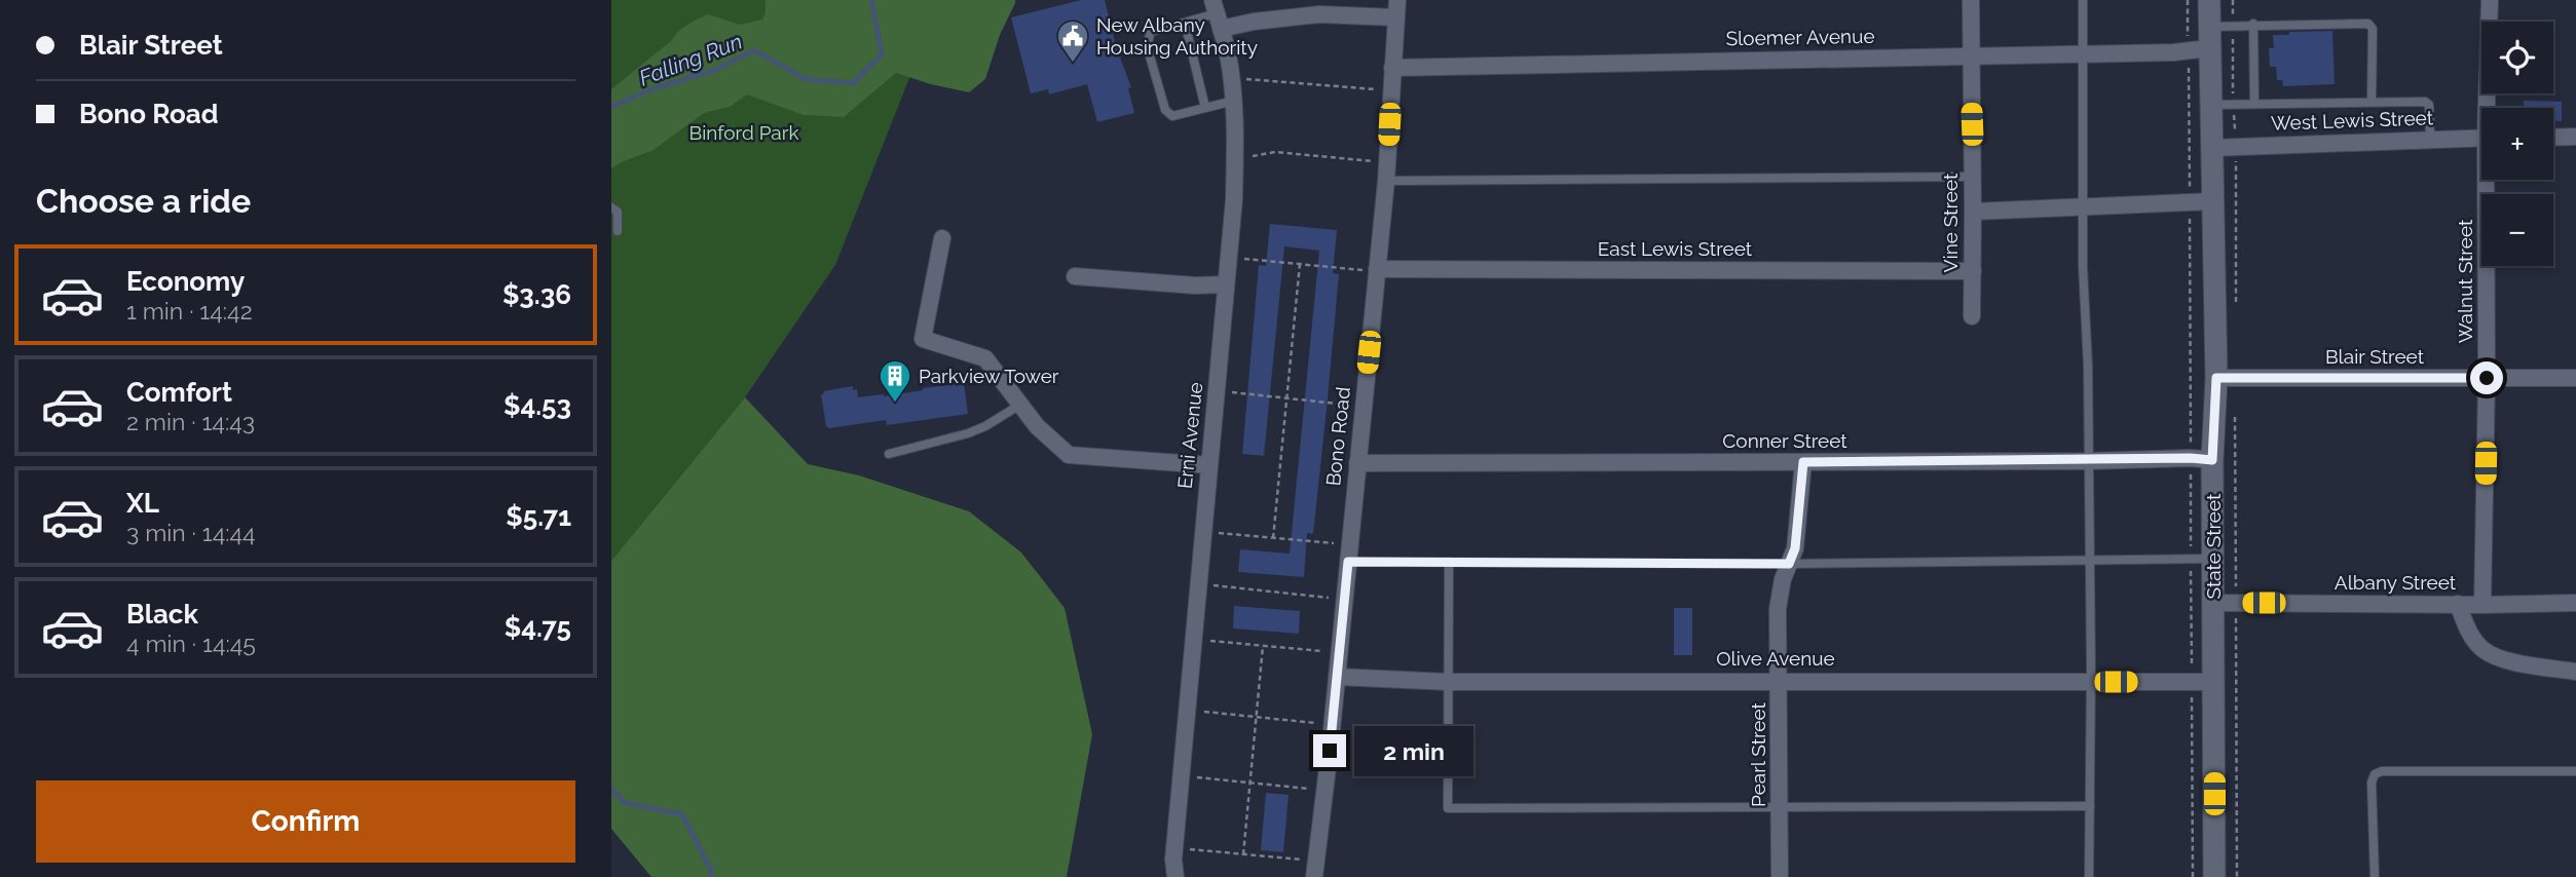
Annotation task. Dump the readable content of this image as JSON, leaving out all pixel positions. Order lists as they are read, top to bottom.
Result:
{
  "streets": {
    "main road": ["State Street"],
    "street": [
      "Sloemer Avenue",
      "West Lewis Street",
      "Vine Street",
      "East Lewis Street",
      "Walnut Street",
      "Blair Street",
      "Erni Avenue",
      "Bono Road",
      "Conner Street",
      "Albany Street",
      "Olive Avenue",
      "Pearl Street"
    ]
  },
  "crossings": [
    ["Sloemer Avenue", "Vine Street"],
    ["Sloemer Avenue", "Bono Road"],
    ["Sloemer Avenue", "State Street"],
    ["West Lewis Street", "State Street"],
    ["Vine Street", "East Lewis Street"],
    ["East Lewis Street", "Bono Road"],
    ["Walnut Street", "Blair Street"],
    ["Walnut Street", "Albany Street"],
    ["Blair Street", "State Street"],
    ["Bono Road", "Conner Street"],
    ["Bono Road", "Olive Avenue"],
    ["Conner Street", "State Street"],
    ["Conner Street", "Pearl Street"],
    ["State Street", "Albany Street"],
    ["State Street", "Olive Avenue"],
    ["Olive Avenue", "Pearl Street"]
  ],
  "water": ["Falling Run"],
  "parks": ["Binford Park"],
  "places": {
    "public building": ["New Albany Housing Authority"],
    "building": ["Parkview Tower"]
  },
  "page": {
    "banner": ["Blair Street", "Bono Road"],
    "map_buttons": ["+", "−"],
    "heading": "Choose a ride",
    "list": [
      {
        "name": "Economy",
        "note": "1 min · 14:42",
        "value": "$3.36"
      },
      {
        "name": "Comfort",
        "note": "2 min · 14:43",
        "value": "$4.53"
      },
      {
        "name": "XL",
        "note": "3 min · 14:44",
        "value": "$5.71"
      },
      {
        "name": "Black",
        "note": "4 min · 14:45",
        "value": "$4.75"
      }
    ],
    "bubble": "2 min",
    "buttons": "Confirm"
  }
}
